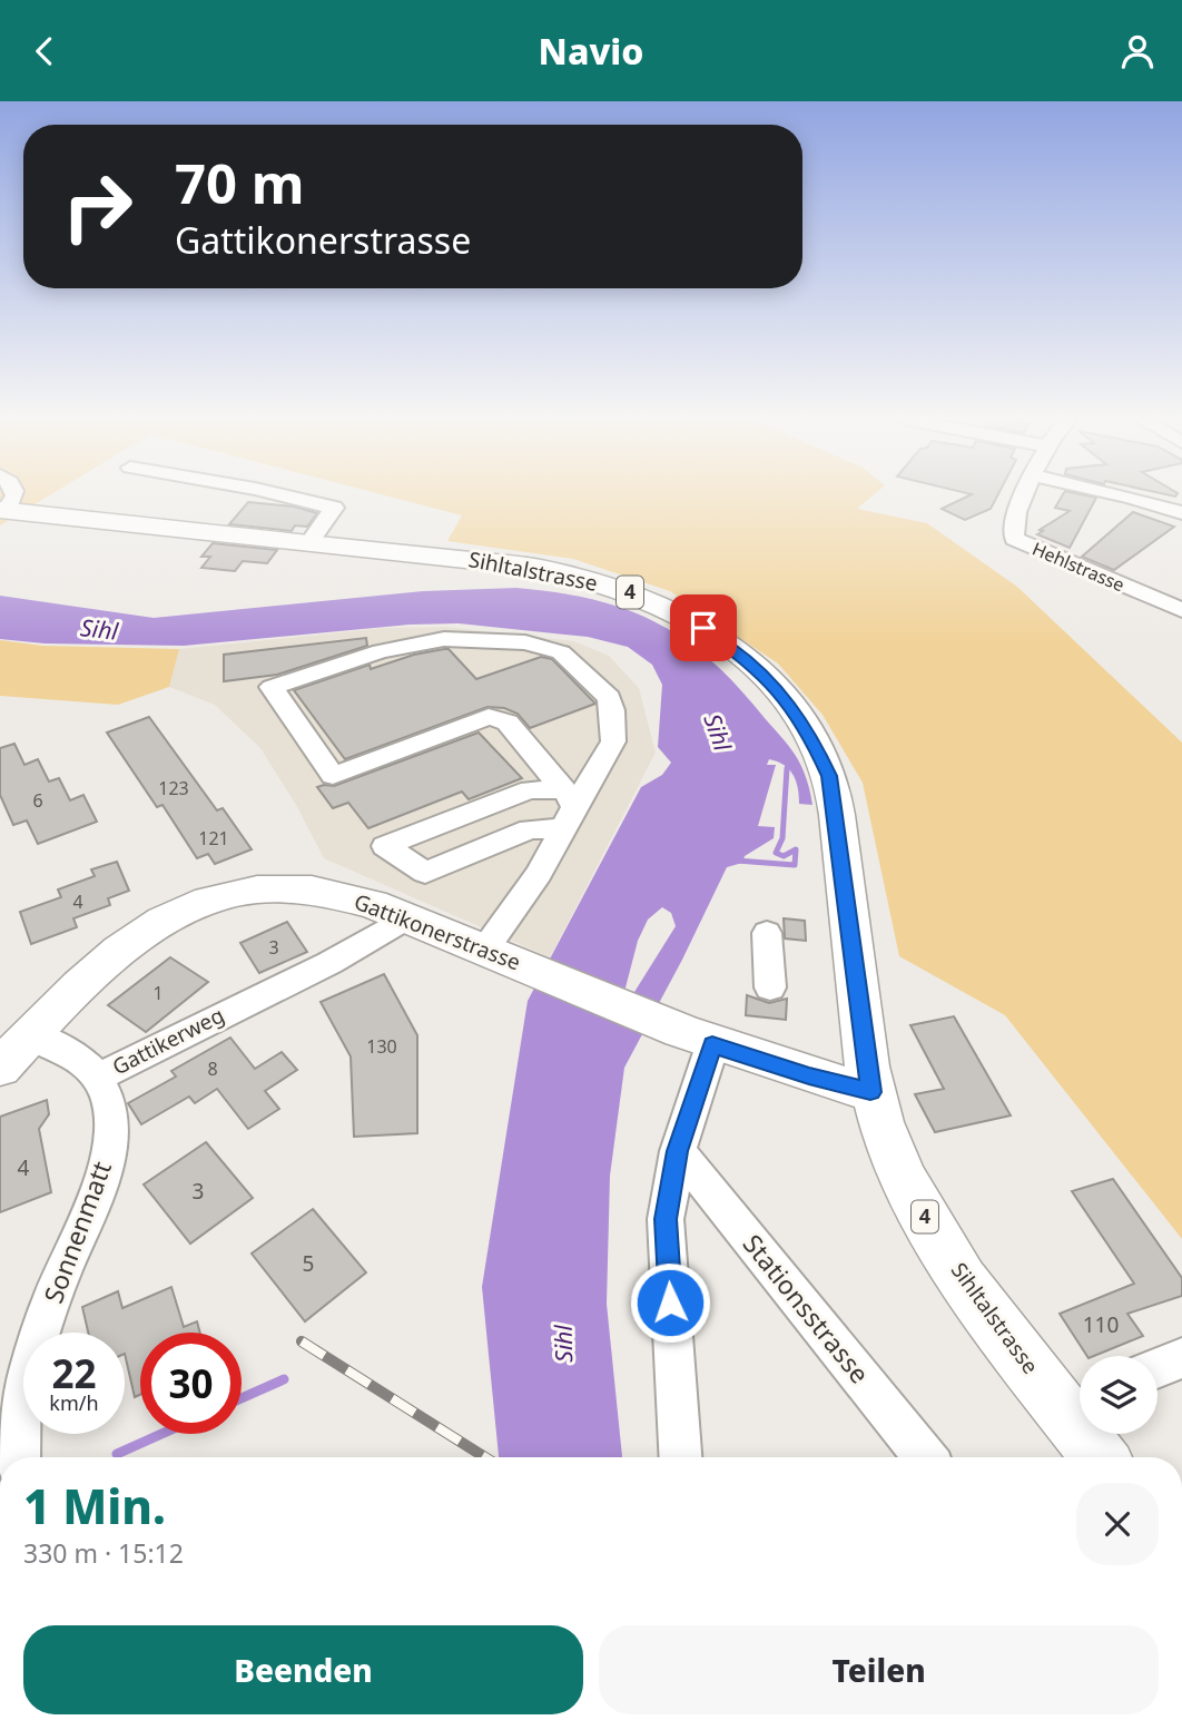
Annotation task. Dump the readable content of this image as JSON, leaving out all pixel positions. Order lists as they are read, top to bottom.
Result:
{
  "streets": {
    "main road": ["Sihltalstrasse", "4", "Gattikonerstrasse"],
    "street": [
      "Hehlstrasse",
      "Gattikerweg",
      "Sonnenmatt",
      "Stationsstrasse"
    ]
  },
  "crossings": [
    ["Sihltalstrasse", "Gattikonerstrasse"],
    ["Gattikonerstrasse", "Gattikerweg"],
    ["Gattikerweg", "Sonnenmatt"]
  ],
  "water": ["Sihl"],
  "house_numbers": [
    "123",
    "6",
    "121",
    "4",
    "3",
    "1",
    "130",
    "8",
    "4",
    "3",
    "5",
    "110"
  ],
  "page": {
    "header": "Navio",
    "turn": ["70 m", "Gattikonerstrasse"],
    "speed": "22 km/h",
    "limit": "30",
    "heading": ["1 Min.", "330 m · 15:12"],
    "buttons": ["Beenden", "Teilen"]
  }
}
